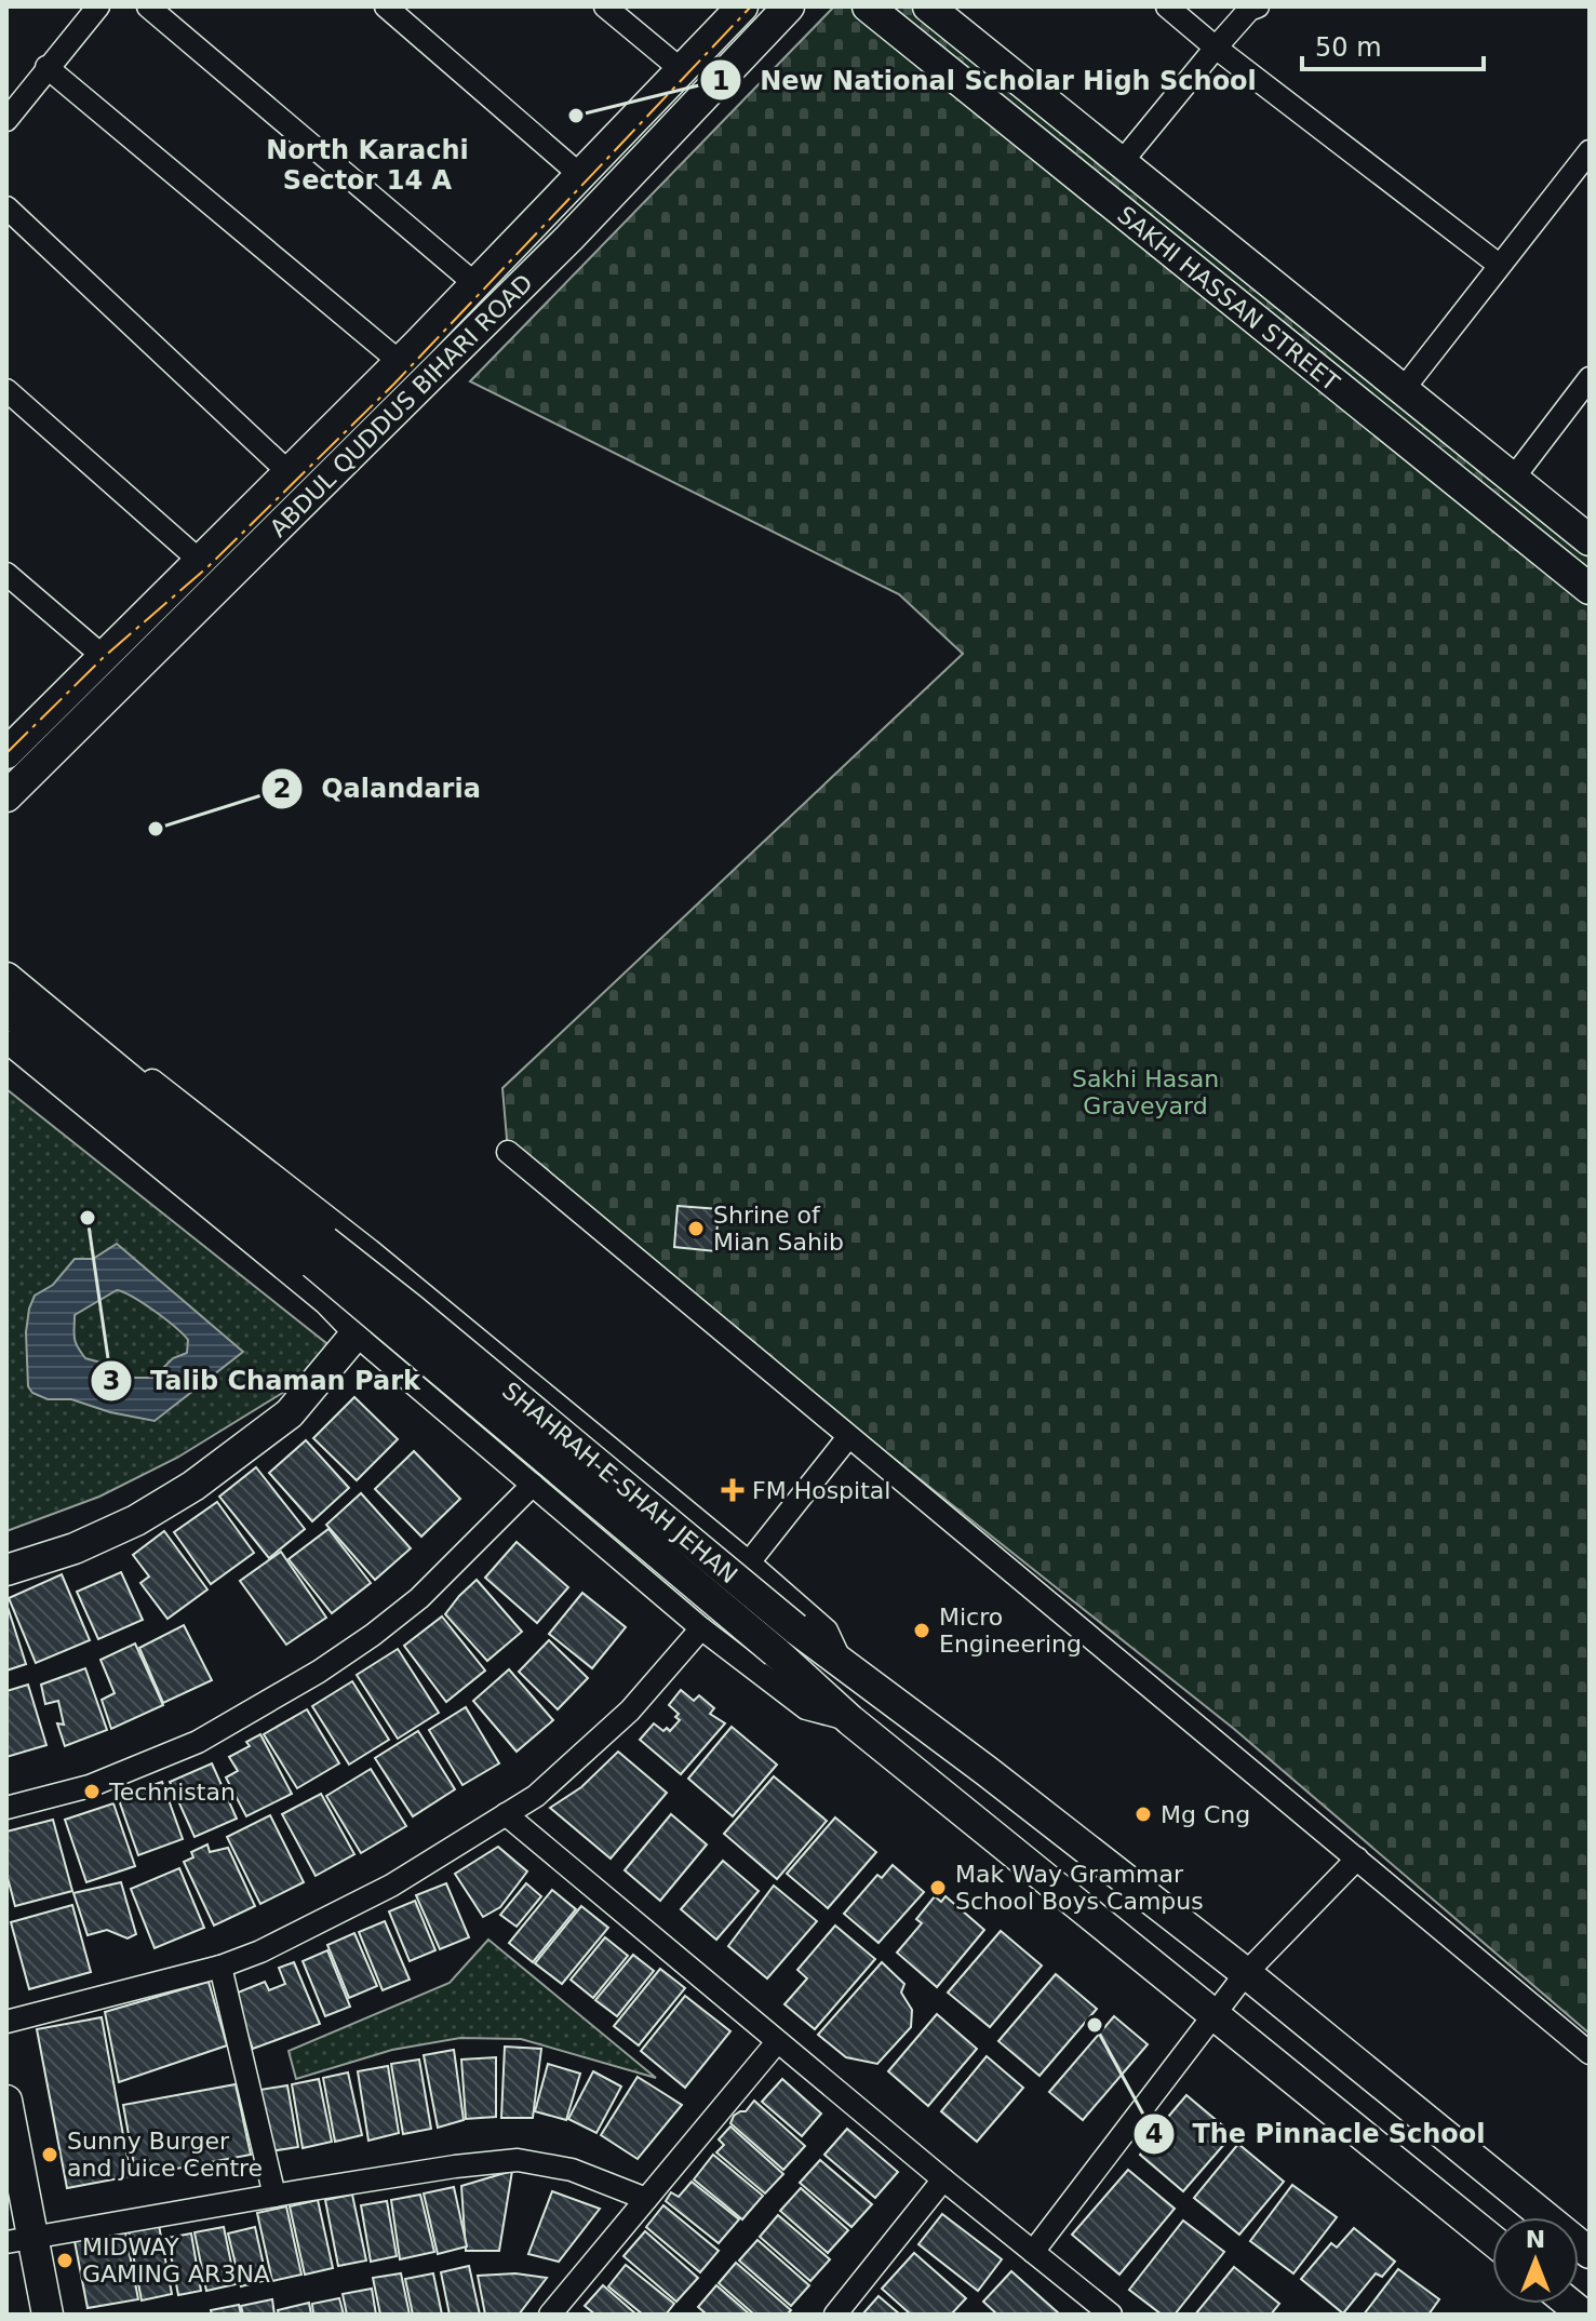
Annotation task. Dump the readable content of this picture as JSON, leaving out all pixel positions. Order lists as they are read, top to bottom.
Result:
{
  "streets": {
    "main road": ["SAKHI HASSAN STREET", "ABDUL QUDDUS BIHARI ROAD", "SHAHRAH-E-SHAH JEHAN"]
  },
  "districts": ["North Karachi Sector 14 A"],
  "parks": ["Sakhi Hasan Graveyard"],
  "places": {
    "other": [
      "New National Scholar High School",
      "Qalandaria",
      "Talib Chaman Park",
      "Shrine of Mian Sahib",
      "Micro Engineering",
      "Technistan",
      "Mg Cng",
      "Mak Way Grammar School Boys Campus",
      "The Pinnacle School",
      "Sunny Burger and Juice Centre",
      "MIDWAY GAMING AR3NA"
    ],
    "health": ["FM Hospital"]
  },
  "scale_bar": "50 m",
  "north": "top"
}
